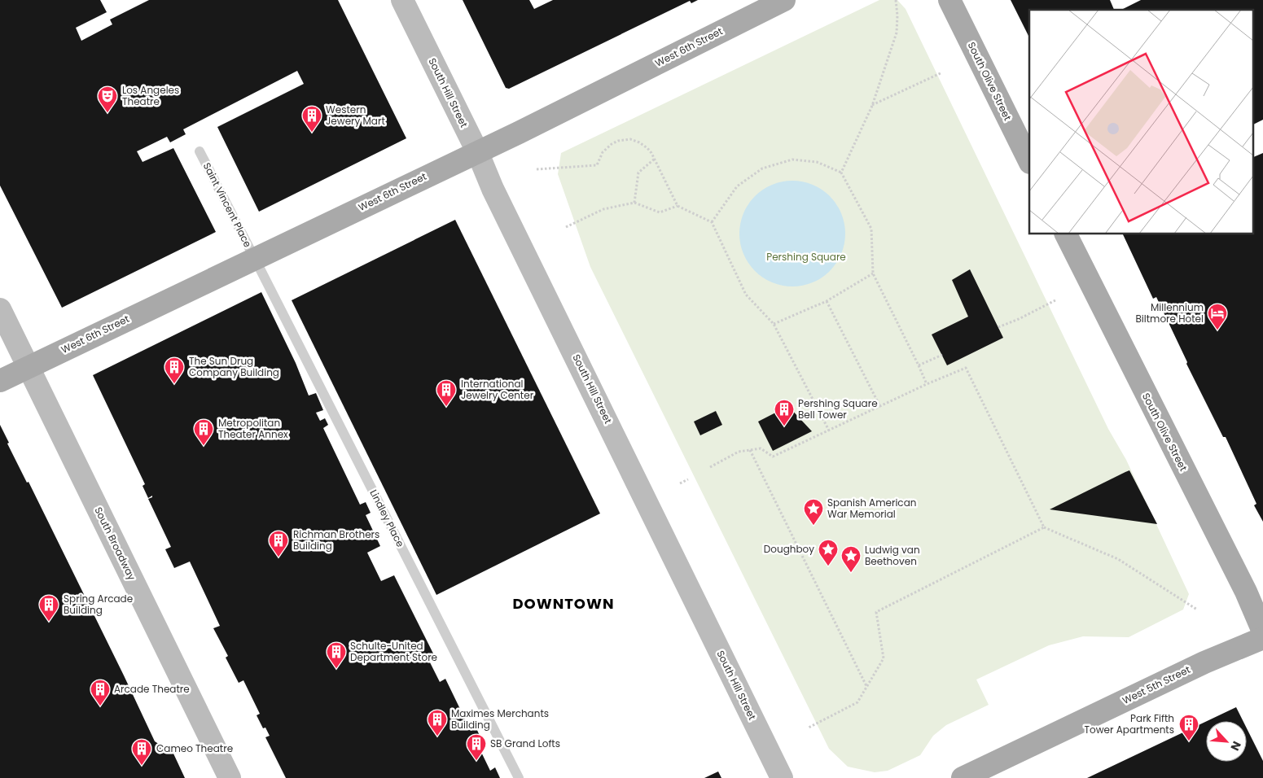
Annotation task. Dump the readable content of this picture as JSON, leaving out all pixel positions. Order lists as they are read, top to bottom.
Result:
{
  "streets": {
    "main road": [
      "West 6th Street",
      "South Olive Street",
      "South Hill Street",
      "South Broadway",
      "West 5th Street"
    ],
    "lane": ["Saint Vincent Place", "Lindley Place"]
  },
  "crossings": [
    ["West 6th Street", "South Hill Street"],
    ["West 6th Street", "Saint Vincent Place"],
    ["West 6th Street", "Lindley Place"],
    ["West 6th Street", "South Broadway"],
    ["Saint Vincent Place", "Lindley Place"]
  ],
  "districts": ["DOWNTOWN"],
  "parks": ["Pershing Square"],
  "places": {
    "theatre": ["Los Angeles Theatre"],
    "building": [
      "Western Jewery Mart",
      "The Sun Drug Company Building",
      "International Jewelry Center",
      "Pershing Square Bell Tower",
      "Metropolitan Theater Annex",
      "Richman Brothers Building",
      "Spring Arcade Building",
      "Schulte-United Department Store",
      "Arcade Theatre",
      "Maximes Merchants Building",
      "Park Fifth Tower Apartments",
      "SB Grand Lofts",
      "Cameo Theatre"
    ],
    "hotel": ["Millennium Biltmore Hotel"],
    "place": ["Spanish American War Memorial", "Doughboy", "Ludwig van Beethoven"]
  },
  "north": "bottom right"
}
